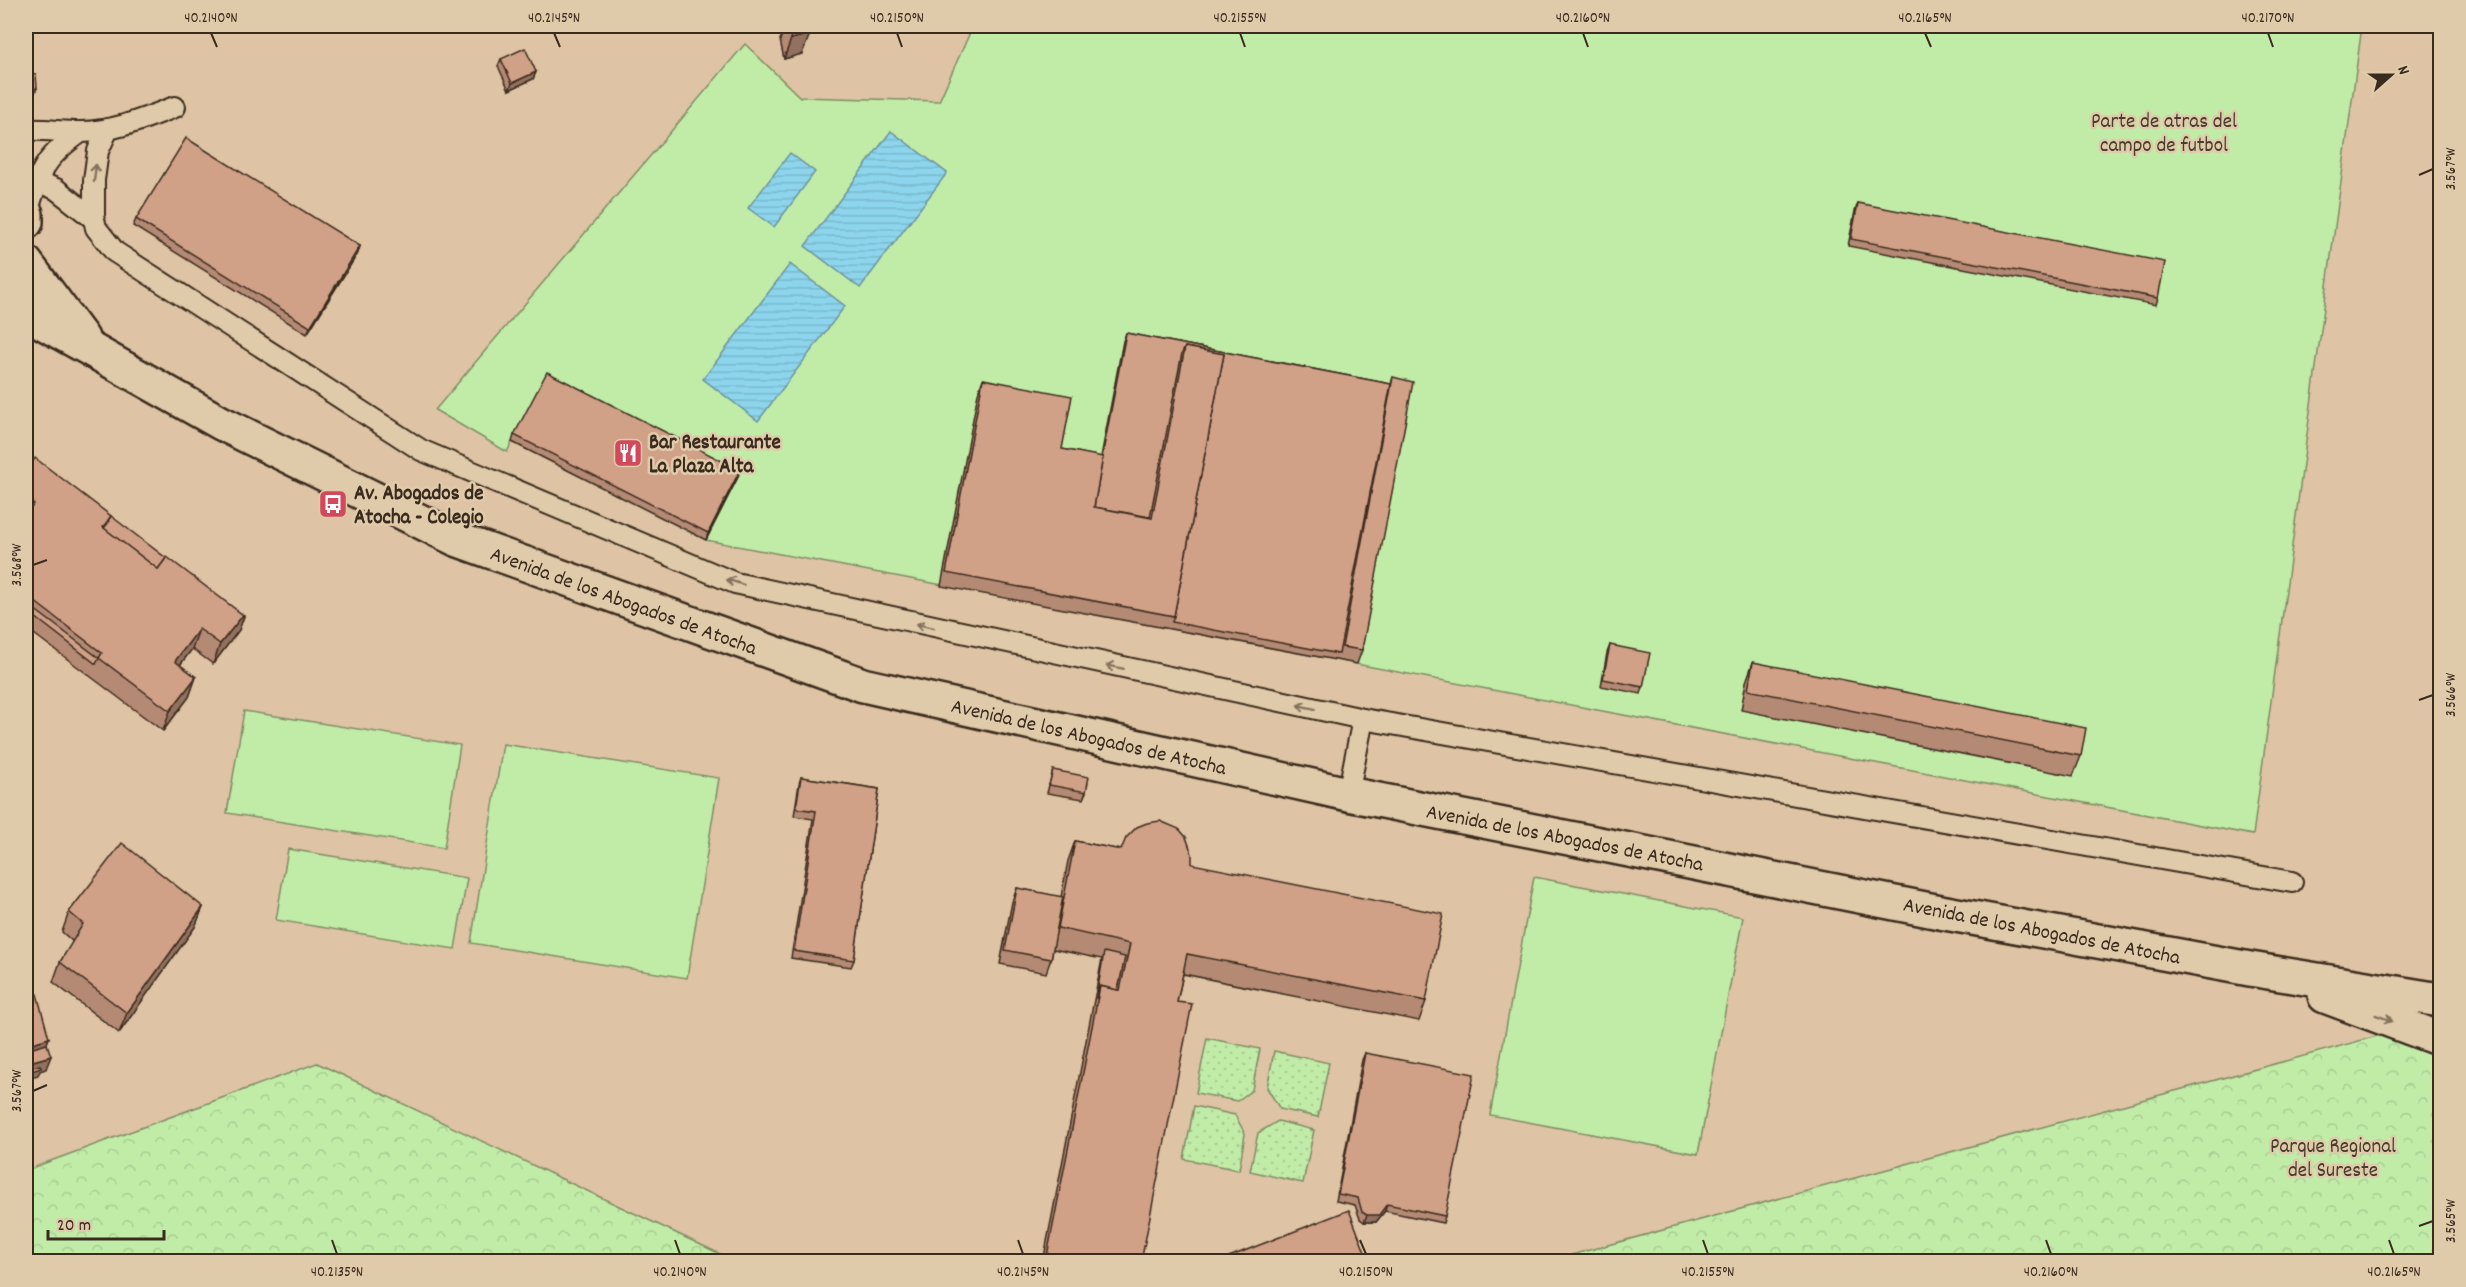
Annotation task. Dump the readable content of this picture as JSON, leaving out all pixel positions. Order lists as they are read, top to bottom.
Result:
{
  "streets": {
    "main road": ["Avenida de los Abogados de Atocha"]
  },
  "parks": ["Parte de atras del campo de futbol", "Parque Regional del Sureste"],
  "places": {
    "restaurant": ["Bar Restaurante La Plaza Alta"],
    "bus stop": ["Av. Abogados de Atocha - Colegio"]
  },
  "scale_bar": "20 m",
  "north": "right",
  "coordinates": [
    "40.2140°N",
    "40.2145°N",
    "40.2150°N",
    "40.2155°N",
    "40.2160°N",
    "40.2165°N",
    "40.2170°N",
    "3.567°W",
    "3.568°W",
    "3.566°W",
    "3.565°W",
    "40.2135°N"
  ]
}
